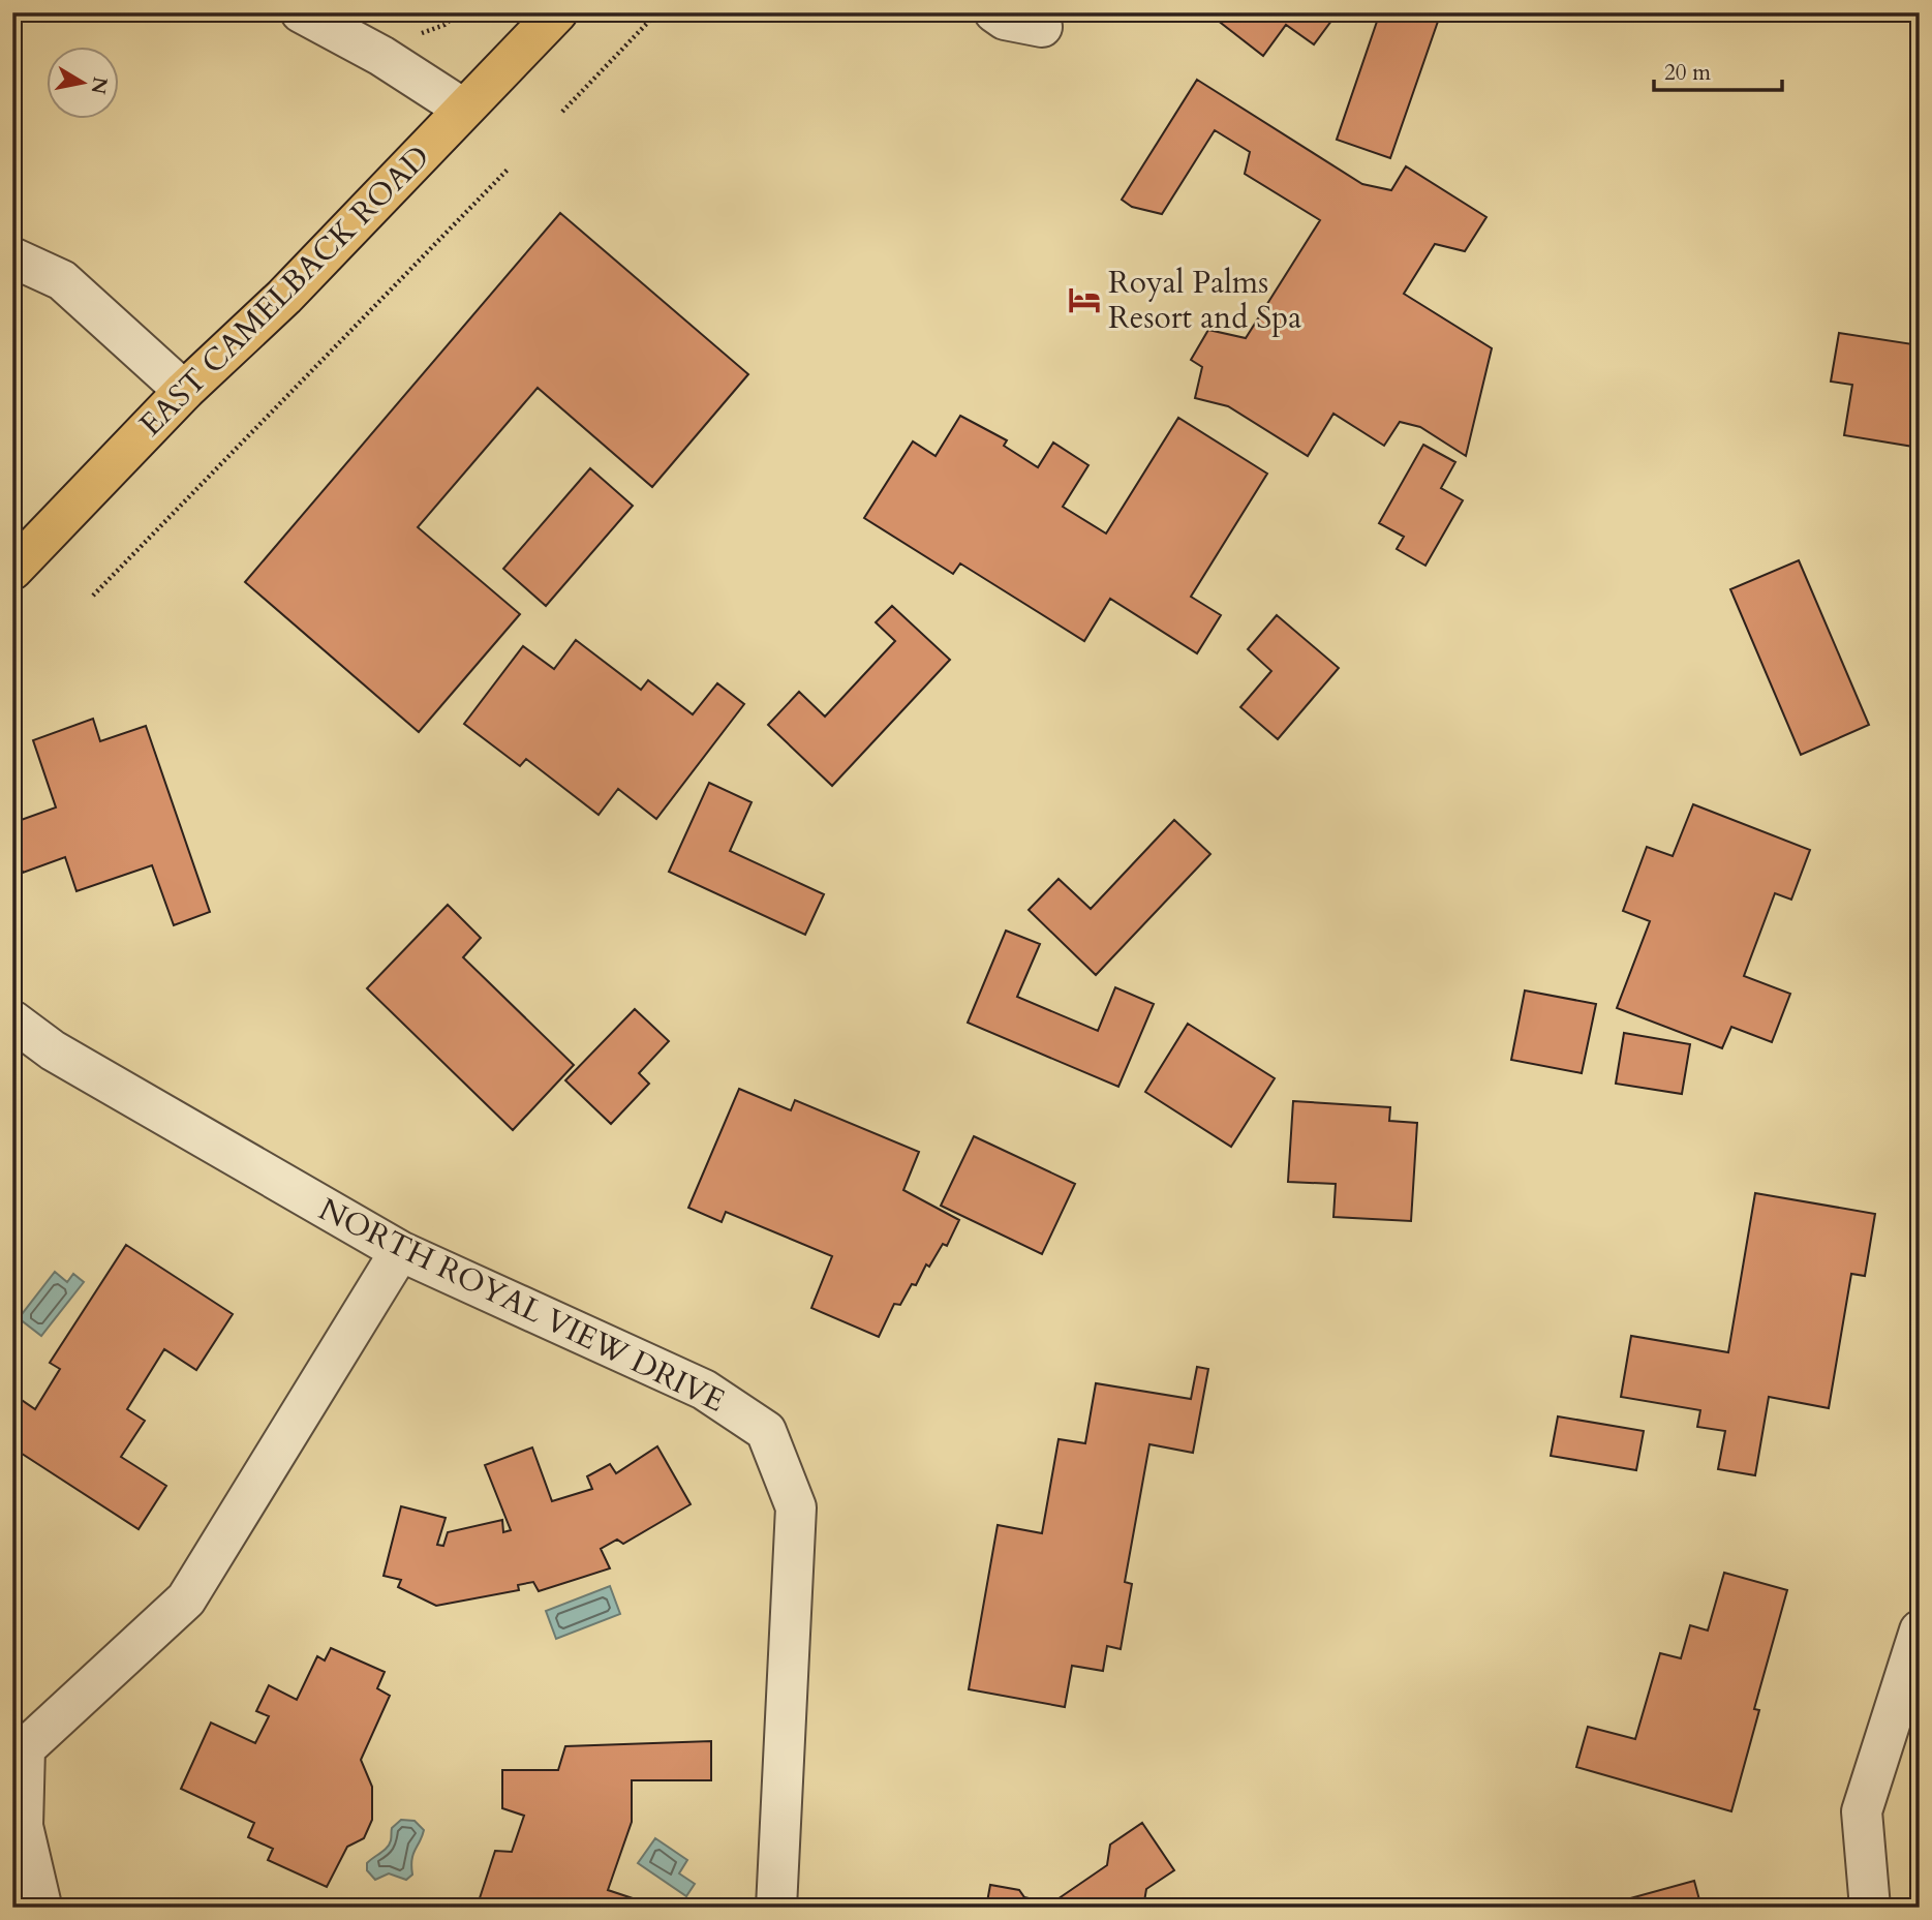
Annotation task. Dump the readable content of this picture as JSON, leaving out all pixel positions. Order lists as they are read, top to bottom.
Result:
{
  "streets": {
    "main road": ["EAST CAMELBACK ROAD"],
    "street": ["NORTH ROYAL VIEW DRIVE"]
  },
  "places": {
    "hotel": ["Royal Palms Resort and Spa"]
  },
  "scale_bar": "20 m",
  "north": "right"
}
